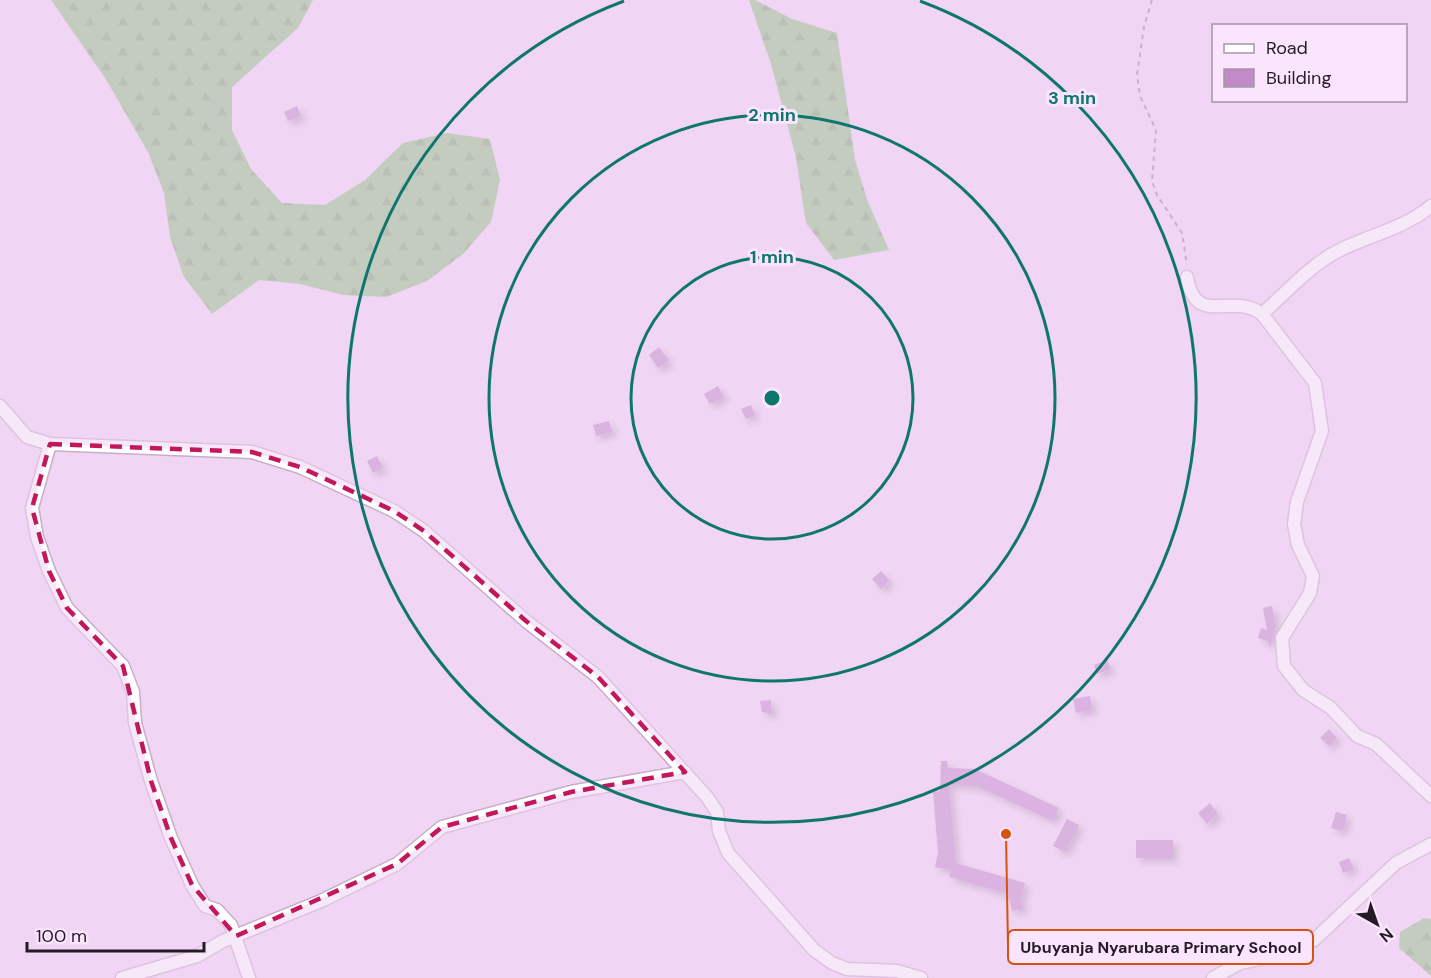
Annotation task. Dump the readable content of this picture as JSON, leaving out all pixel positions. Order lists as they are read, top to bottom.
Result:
{
  "places": ["Ubuyanja Nyarubara Primary School"],
  "legend": ["Road", "Building"],
  "scale_bar": "100 m",
  "north": "bottom right",
  "rings": ["3 min", "2 min", "1 min"]
}
